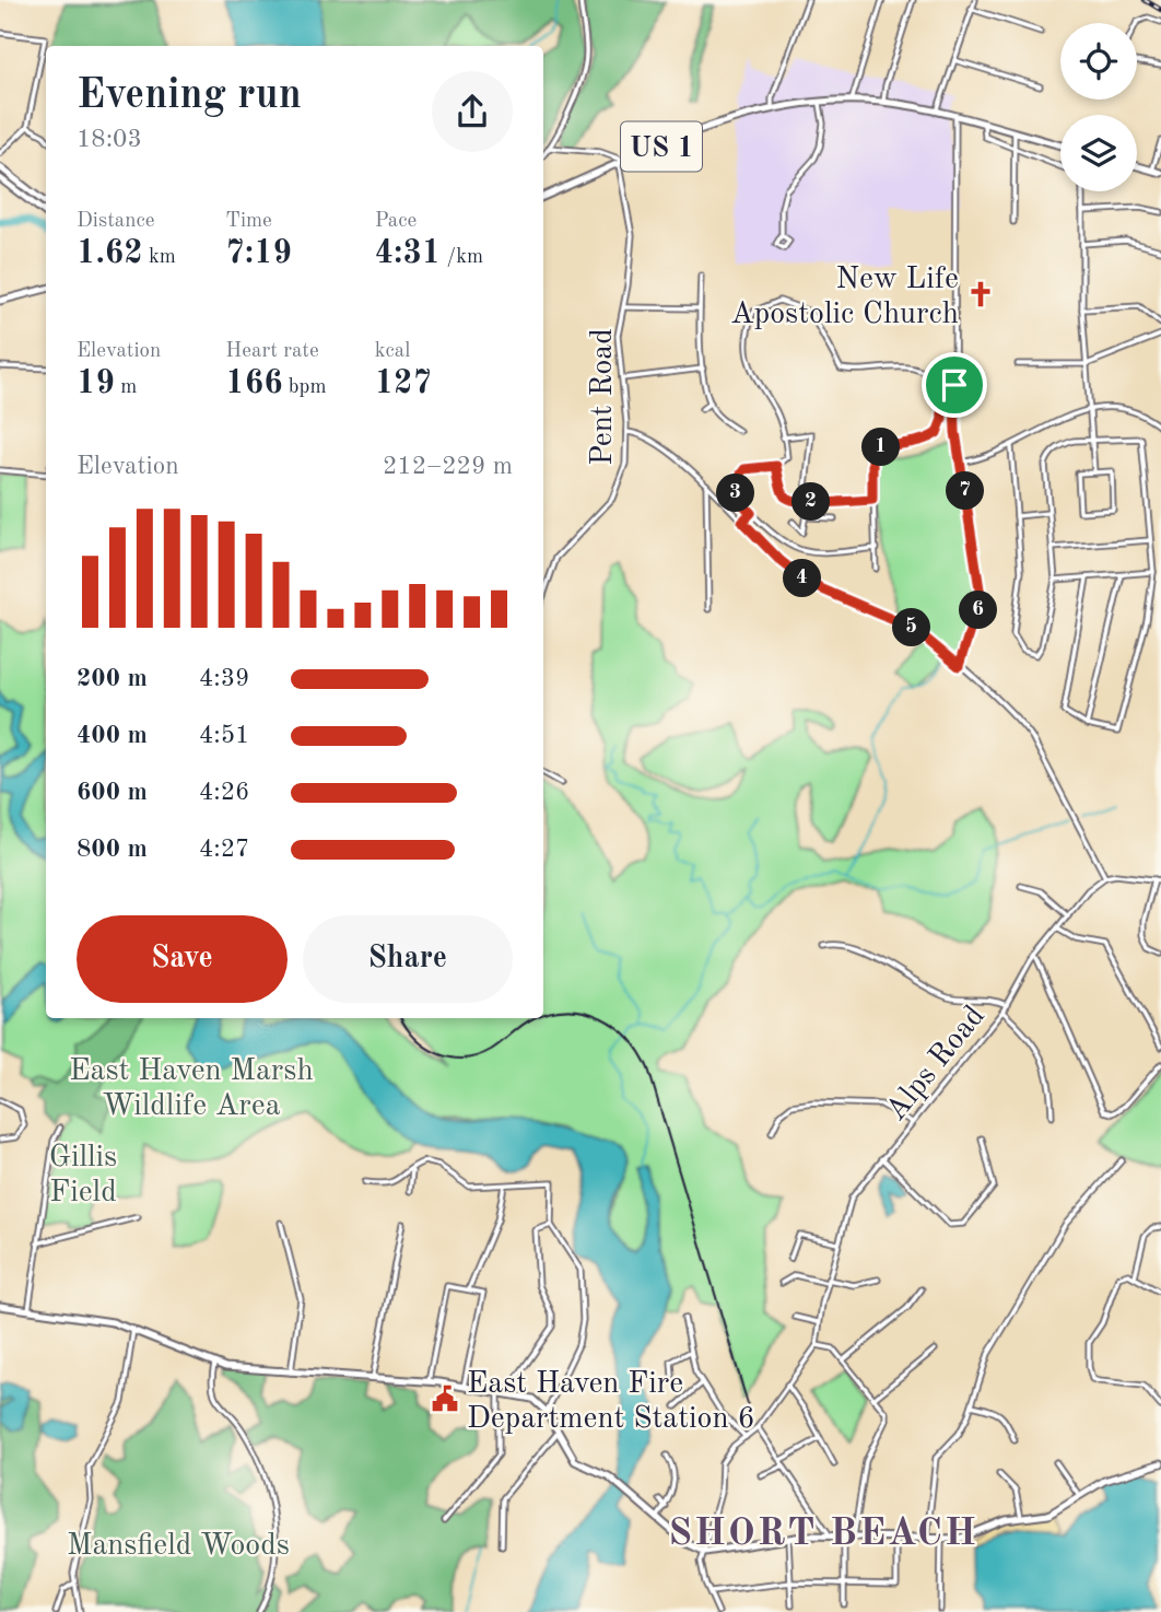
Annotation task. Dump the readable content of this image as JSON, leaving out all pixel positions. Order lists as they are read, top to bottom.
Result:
{
  "streets": {
    "main road": ["US 1"],
    "street": ["Pent Road", "Alps Road"]
  },
  "crossings": [
    ["US 1", "Pent Road"]
  ],
  "districts": ["SHORT BEACH"],
  "parks": ["East Haven Marsh Wildlife Area", "Gillis Field", "Mansfield Woods"],
  "places": {
    "church": ["New Life Apostolic Church"],
    "public building": ["East Haven Fire Department Station 6"]
  },
  "page": {
    "heading": ["Evening run", "18:03"],
    "stats": [
      ["Distance", "1.62 km"],
      ["Time", "7:19"],
      ["Pace", "4:31 /km"],
      ["Elevation", "19 m"],
      ["Heart rate", "166 bpm"],
      ["kcal", "127"]
    ],
    "pins": [
      "1",
      "7",
      "3",
      "2",
      "4",
      "6",
      "5"
    ],
    "chart": ["Elevation", "212–229 m"],
    "list": [
      {
        "name": "200 m",
        "note": "4:39"
      },
      {
        "name": "400 m",
        "note": "4:51"
      },
      {
        "name": "600 m",
        "note": "4:26"
      },
      {
        "name": "800 m",
        "note": "4:27"
      }
    ],
    "buttons": ["Save", "Share"]
  }
}
